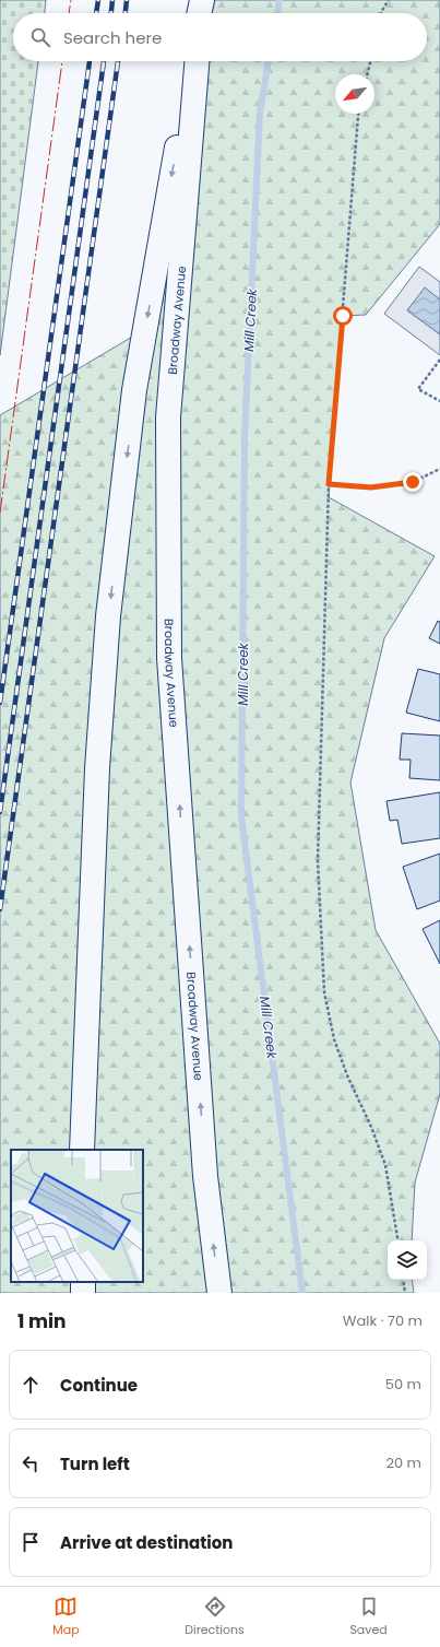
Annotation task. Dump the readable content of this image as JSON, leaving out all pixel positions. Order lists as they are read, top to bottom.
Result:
{
  "streets": {
    "main road": ["Broadway Avenue"]
  },
  "water": ["Mill Creek"],
  "north": "bottom left",
  "page": {
    "search": "Search here",
    "heading": ["1 min", "Walk · 70 m"],
    "list": [
      ["Continue", "50 m"],
      ["Turn left", "20 m"],
      "Arrive at destination"
    ],
    "nav": ["Map", "Directions", "Saved"]
  }
}
